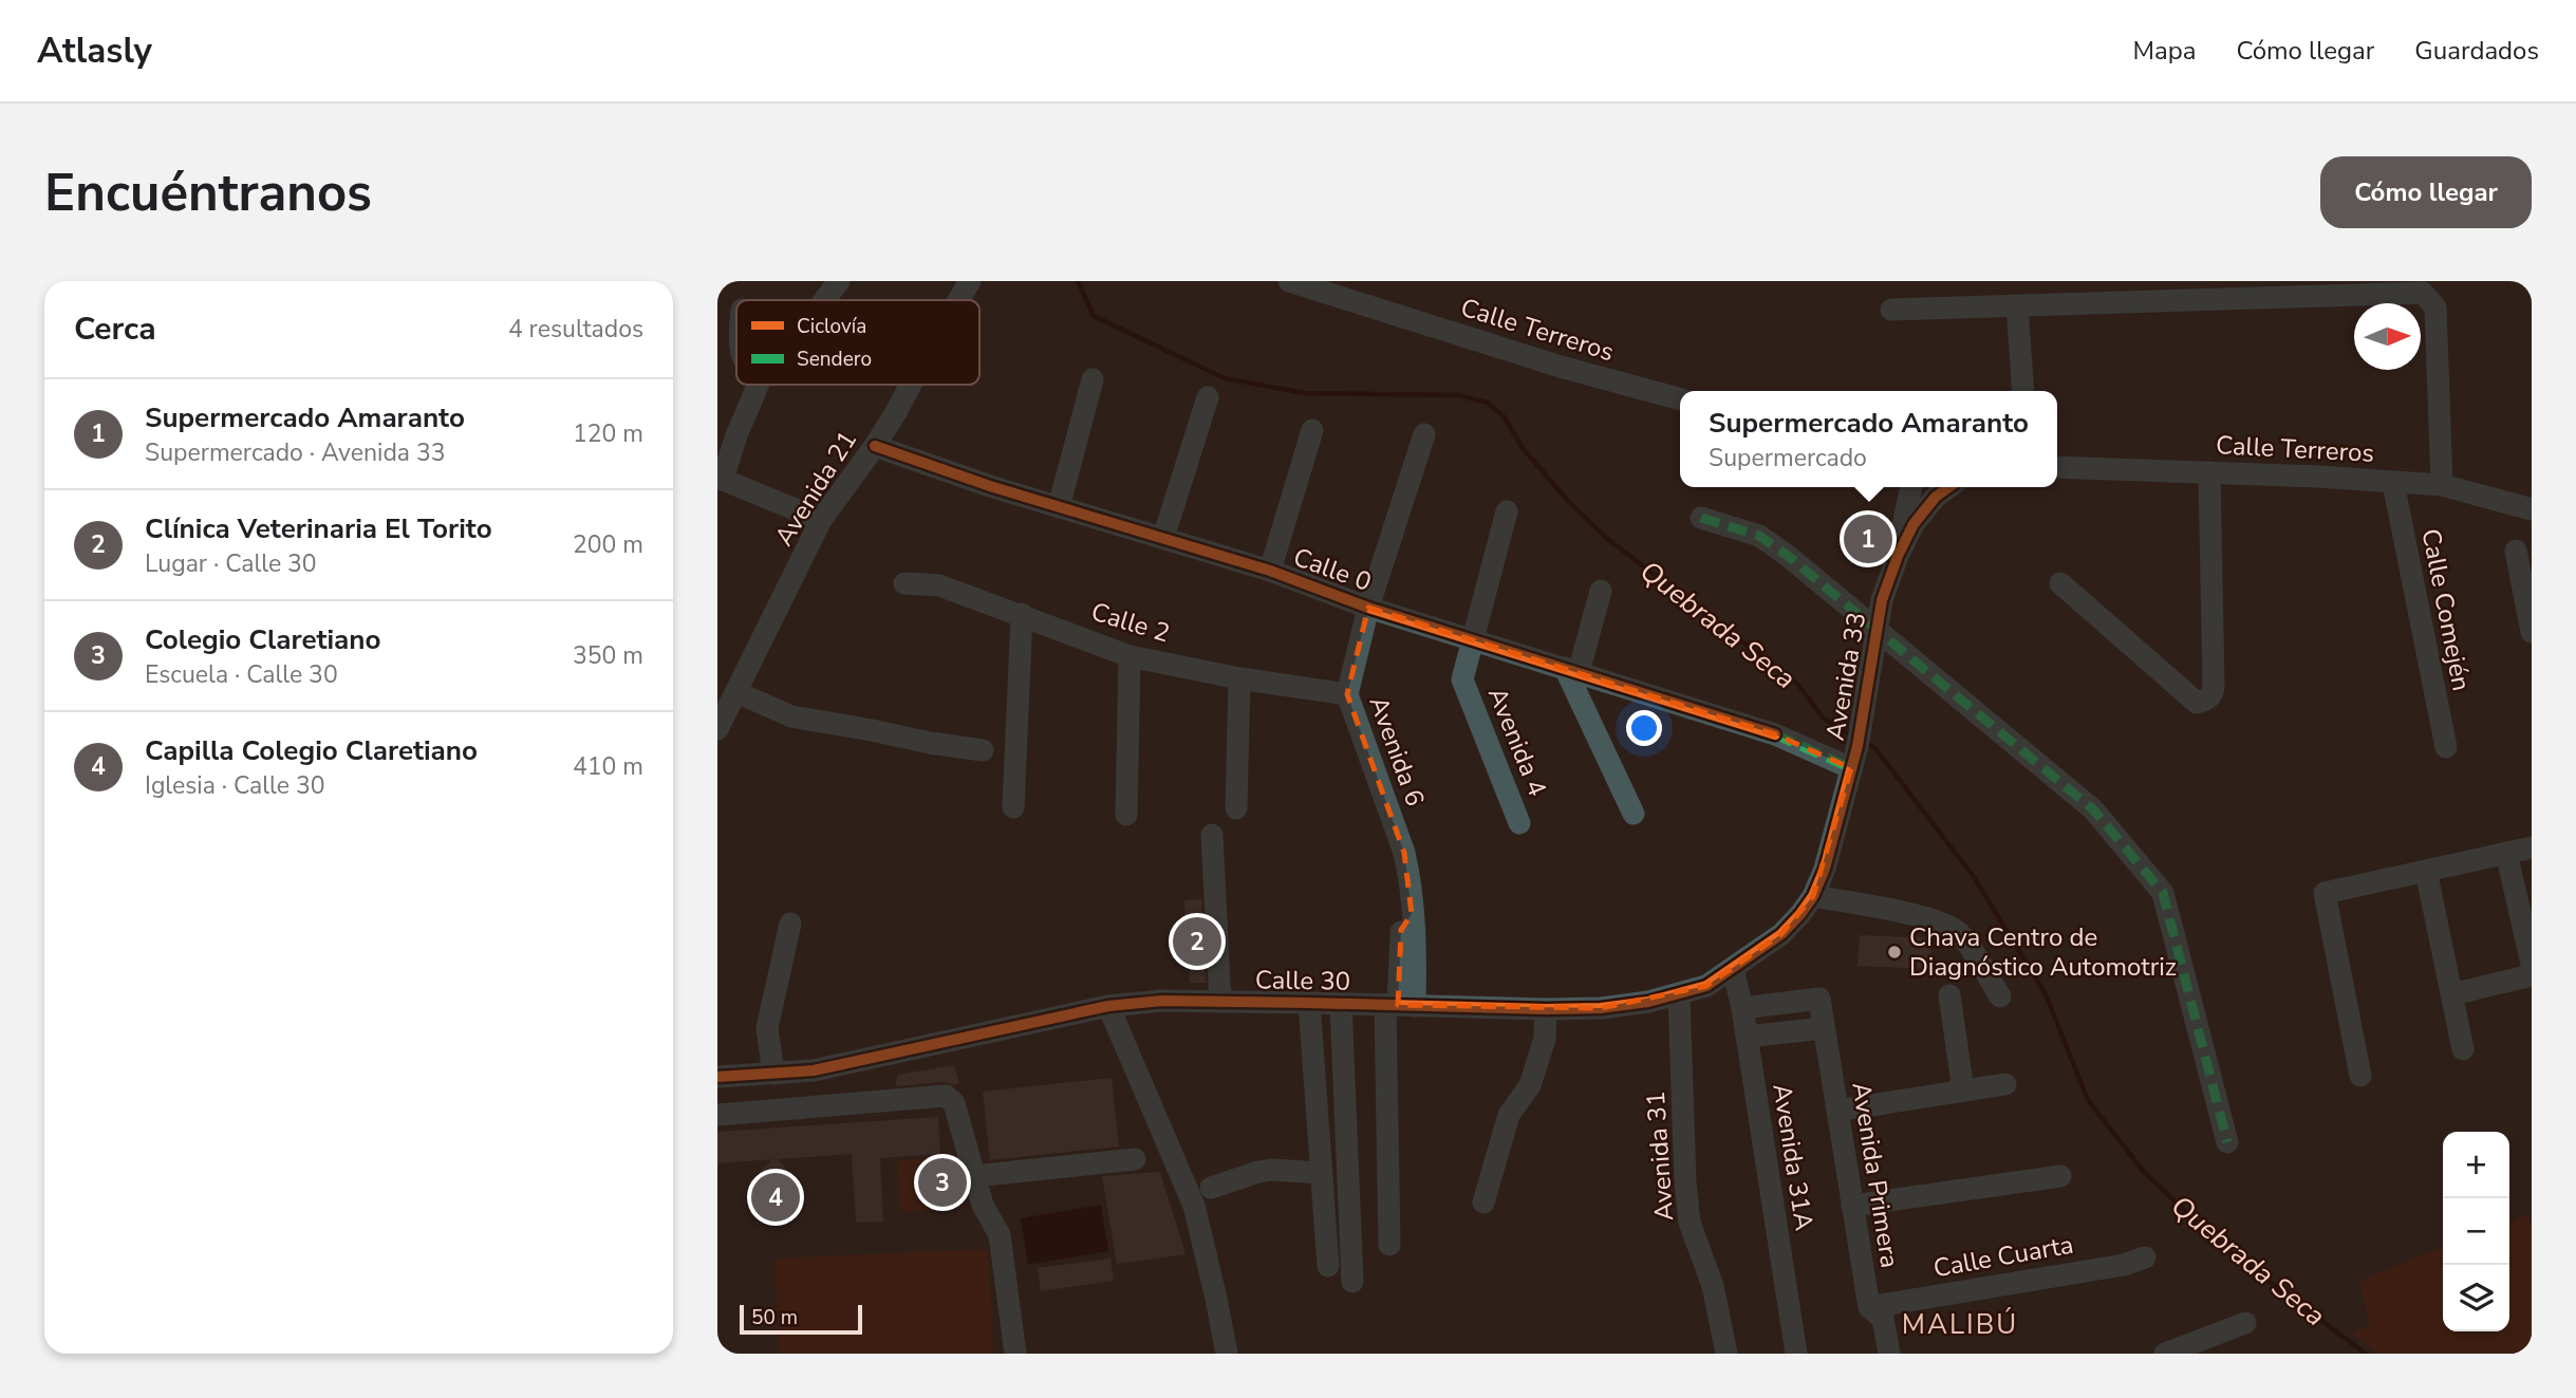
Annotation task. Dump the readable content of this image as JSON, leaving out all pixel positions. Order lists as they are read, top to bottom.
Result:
{
  "streets": {
    "street": [
      "Calle Terreros",
      "Avenida 21",
      "Calle 0",
      "Calle Comején",
      "Calle 2",
      "Avenida 33",
      "Avenida 4",
      "Avenida 6",
      "Calle 30",
      "Avenida 31",
      "Avenida 31A",
      "Avenida Primera",
      "Calle Cuarta"
    ]
  },
  "crossings": [
    ["Calle Terreros", "Calle Comején"],
    ["Avenida 21", "Calle 0"],
    ["Calle 0", "Avenida 33"],
    ["Calle 0", "Avenida 4"],
    ["Calle 0", "Avenida 6"],
    ["Calle 2", "Avenida 6"],
    ["Avenida 33", "Calle 30"],
    ["Avenida 6", "Calle 30"],
    ["Calle 30", "Avenida 31"],
    ["Calle 30", "Avenida 31A"],
    ["Avenida 31A", "Avenida Primera"],
    ["Avenida Primera", "Calle Cuarta"]
  ],
  "districts": ["MALIBÚ"],
  "water": ["Quebrada Seca"],
  "places": ["Chava Centro de Diagnóstico Automotriz"],
  "legend": ["Ciclovía", "Sendero"],
  "scale_bar": "50 m",
  "north": "right",
  "page": {
    "header": "Atlasly",
    "nav": ["Mapa", "Cómo llegar", "Guardados"],
    "buttons": "Cómo llegar",
    "title": "Encuéntranos",
    "heading": ["Cerca", "4 resultados"],
    "list": [
      {
        "mark": "1",
        "name": "Supermercado Amaranto",
        "note": "Supermercado · Avenida 33",
        "value": "120 m"
      },
      {
        "mark": "2",
        "name": "Clínica Veterinaria El Torito",
        "note": "Lugar · Calle 30",
        "value": "200 m"
      },
      {
        "mark": "3",
        "name": "Colegio Claretiano",
        "note": "Escuela · Calle 30",
        "value": "350 m"
      },
      {
        "mark": "4",
        "name": "Capilla Colegio Claretiano",
        "note": "Iglesia · Calle 30",
        "value": "410 m"
      }
    ],
    "popup": ["Supermercado Amaranto", "Supermercado"],
    "pins": [
      "1",
      "2",
      "3",
      "4"
    ],
    "map_buttons": ["+", "−"],
    "scale": "50 m"
  }
}
